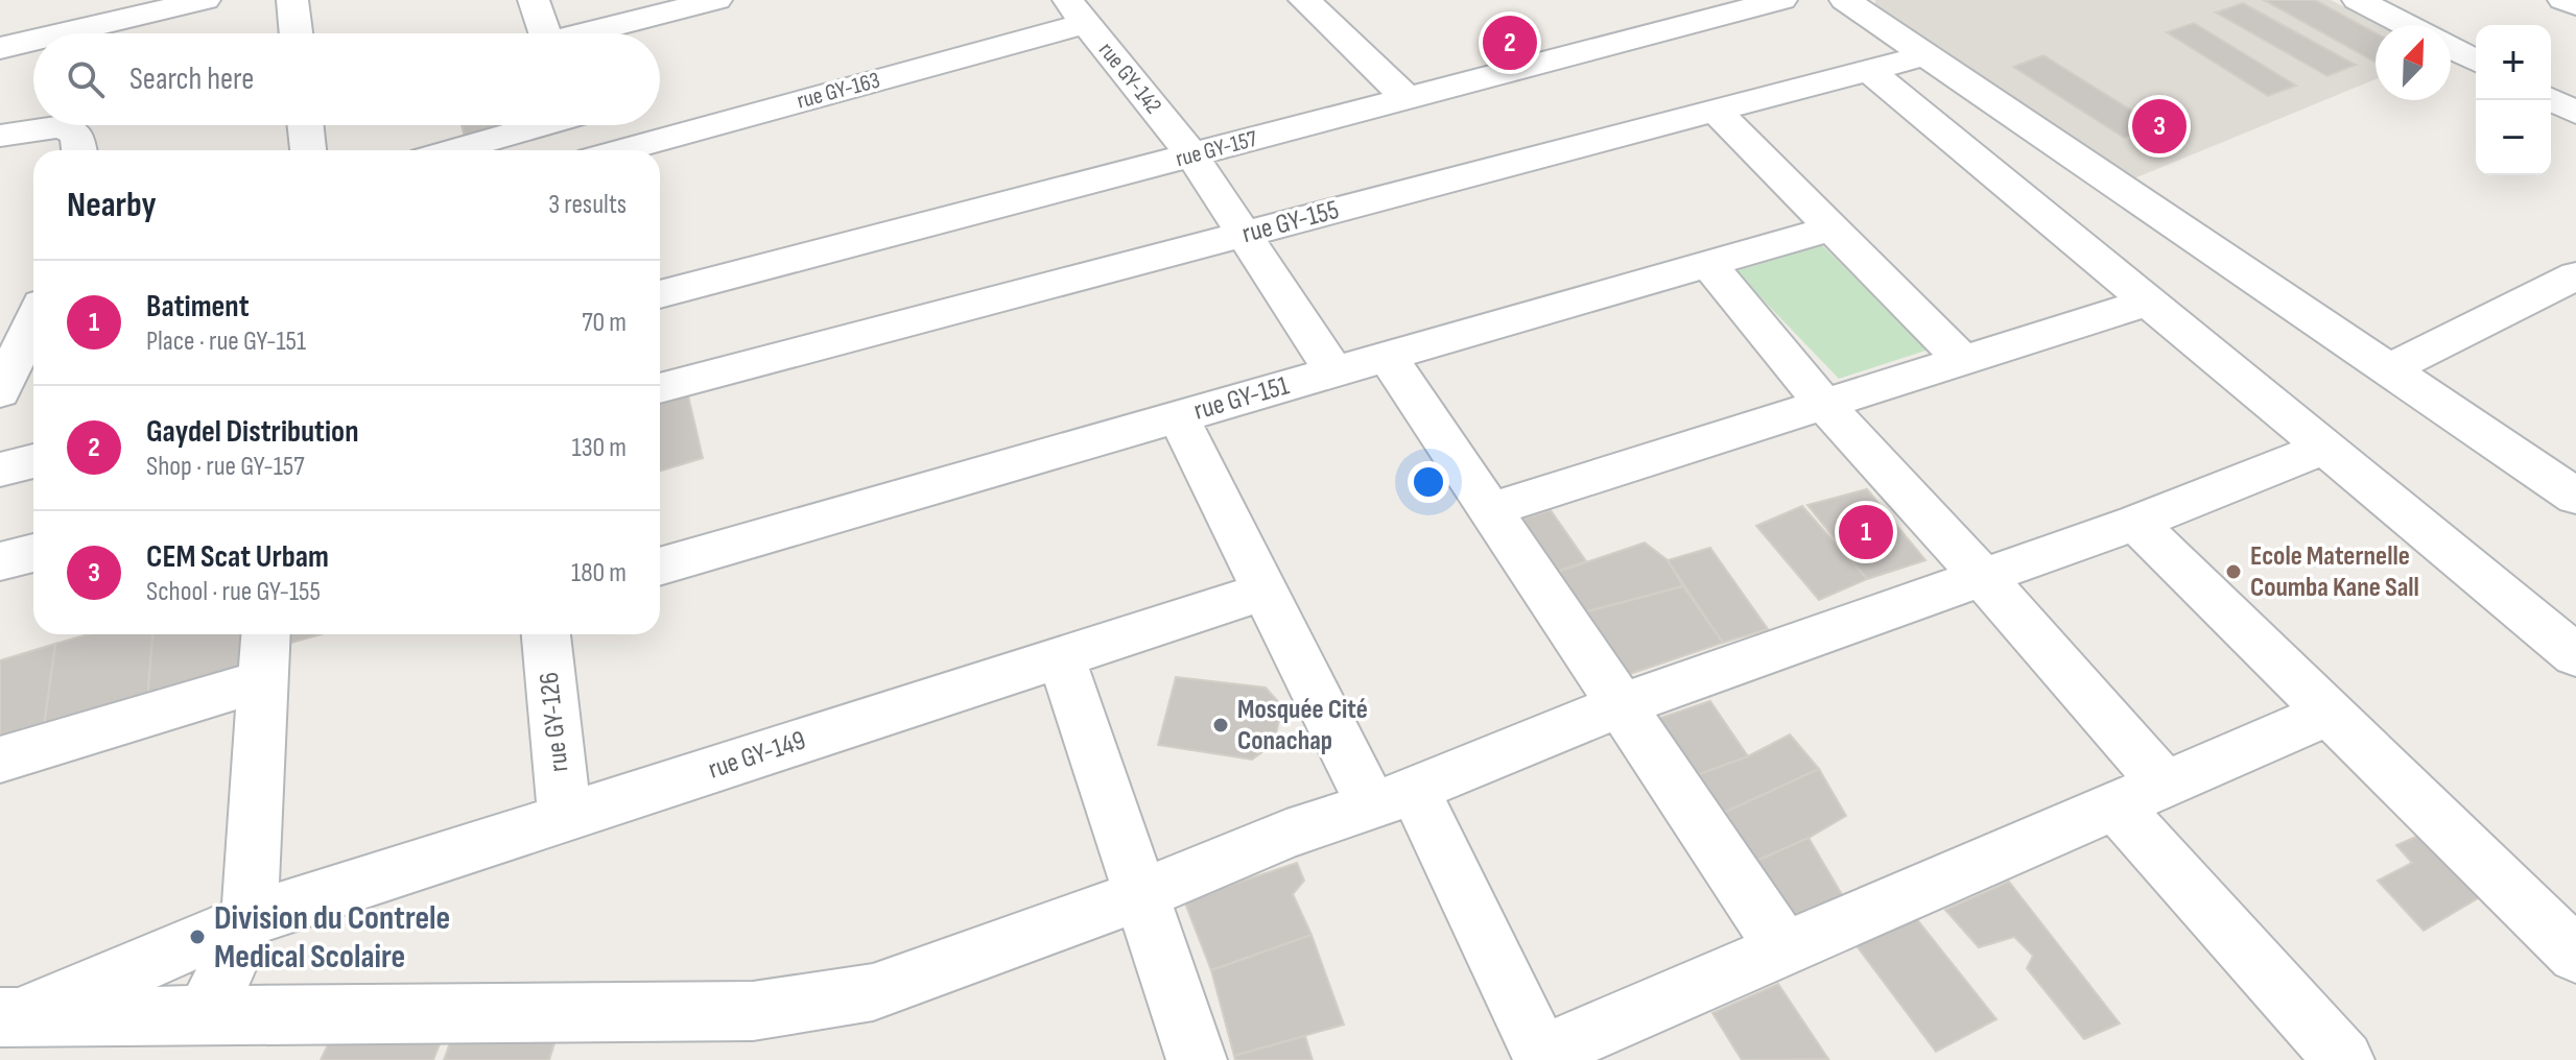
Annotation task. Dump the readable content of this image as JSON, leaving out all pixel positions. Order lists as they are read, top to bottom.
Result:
{
  "streets": {
    "street": [
      "rue GY-142",
      "rue GY-163",
      "rue GY-157",
      "rue GY-155",
      "rue GY-151",
      "rue GY-126",
      "rue GY-149"
    ]
  },
  "crossings": [
    ["rue GY-142", "rue GY-163"],
    ["rue GY-142", "rue GY-157"],
    ["rue GY-142", "rue GY-155"],
    ["rue GY-142", "rue GY-151"],
    ["rue GY-126", "rue GY-149"]
  ],
  "places": ["Ecole Maternelle Coumba Kane Sall", "Mosquée Cité Conachap", "Division du Contrele Medical Scolaire"],
  "north": "top right",
  "page": {
    "pins": ["2", "3", "1"],
    "map_buttons": ["+", "−"],
    "search": "Search here",
    "heading": ["Nearby", "3 results"],
    "list": [
      {
        "mark": "1",
        "name": "Batiment",
        "note": "Place · rue GY-151",
        "value": "70 m"
      },
      {
        "mark": "2",
        "name": "Gaydel Distribution",
        "note": "Shop · rue GY-157",
        "value": "130 m"
      },
      {
        "mark": "3",
        "name": "CEM Scat Urbam",
        "note": "School · rue GY-155",
        "value": "180 m"
      }
    ]
  }
}
